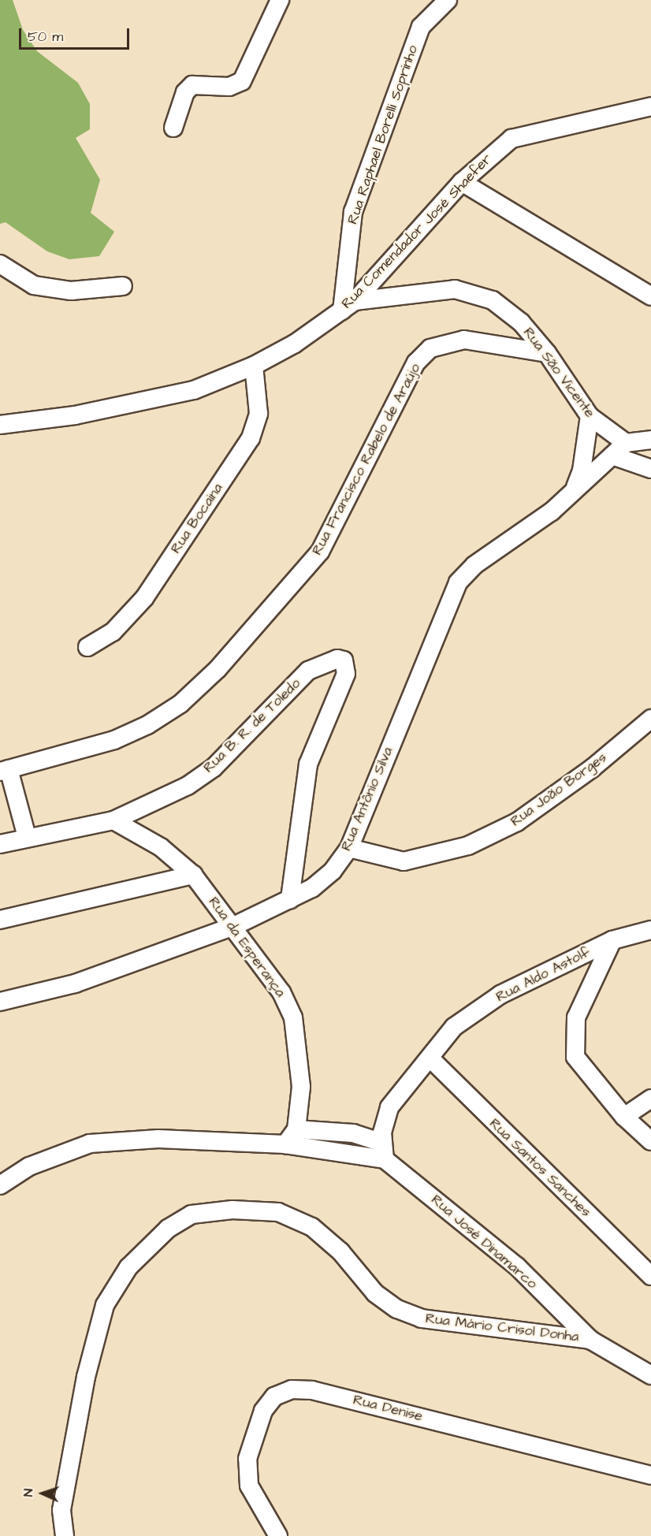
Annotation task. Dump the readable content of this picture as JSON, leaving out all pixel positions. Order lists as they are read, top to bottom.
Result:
{
  "streets": {
    "street": [
      "Rua Raphael Borelli Soprinho",
      "Rua Comendador José Shaefer",
      "Rua São Vicente",
      "Rua Francisco Rabelo de Araújo",
      "Rua Bocaina",
      "Rua B. R. de Toledo",
      "Rua João Borges",
      "Rua Antônio Silva",
      "Rua da Esperança",
      "Rua Aldo Astolf",
      "Rua Santos Sanches",
      "Rua José Dinamarco",
      "Rua Mário Crisol Donha",
      "Rua Denise"
    ]
  },
  "crossings": [
    ["Rua Raphael Borelli Soprinho", "Rua Comendador José Shaefer"],
    ["Rua Raphael Borelli Soprinho", "Rua São Vicente"],
    ["Rua Comendador José Shaefer", "Rua São Vicente"],
    ["Rua Comendador José Shaefer", "Rua Bocaina"],
    ["Rua São Vicente", "Rua Francisco Rabelo de Araújo"],
    ["Rua São Vicente", "Rua Antônio Silva"],
    ["Rua B. R. de Toledo", "Rua Antônio Silva"],
    ["Rua B. R. de Toledo", "Rua da Esperança"],
    ["Rua João Borges", "Rua Antônio Silva"],
    ["Rua Antônio Silva", "Rua da Esperança"],
    ["Rua Aldo Astolf", "Rua Santos Sanches"],
    ["Rua Aldo Astolf", "Rua José Dinamarco"],
    ["Rua José Dinamarco", "Rua Mário Crisol Donha"]
  ],
  "scale_bar": "50 m",
  "north": "left"
}
